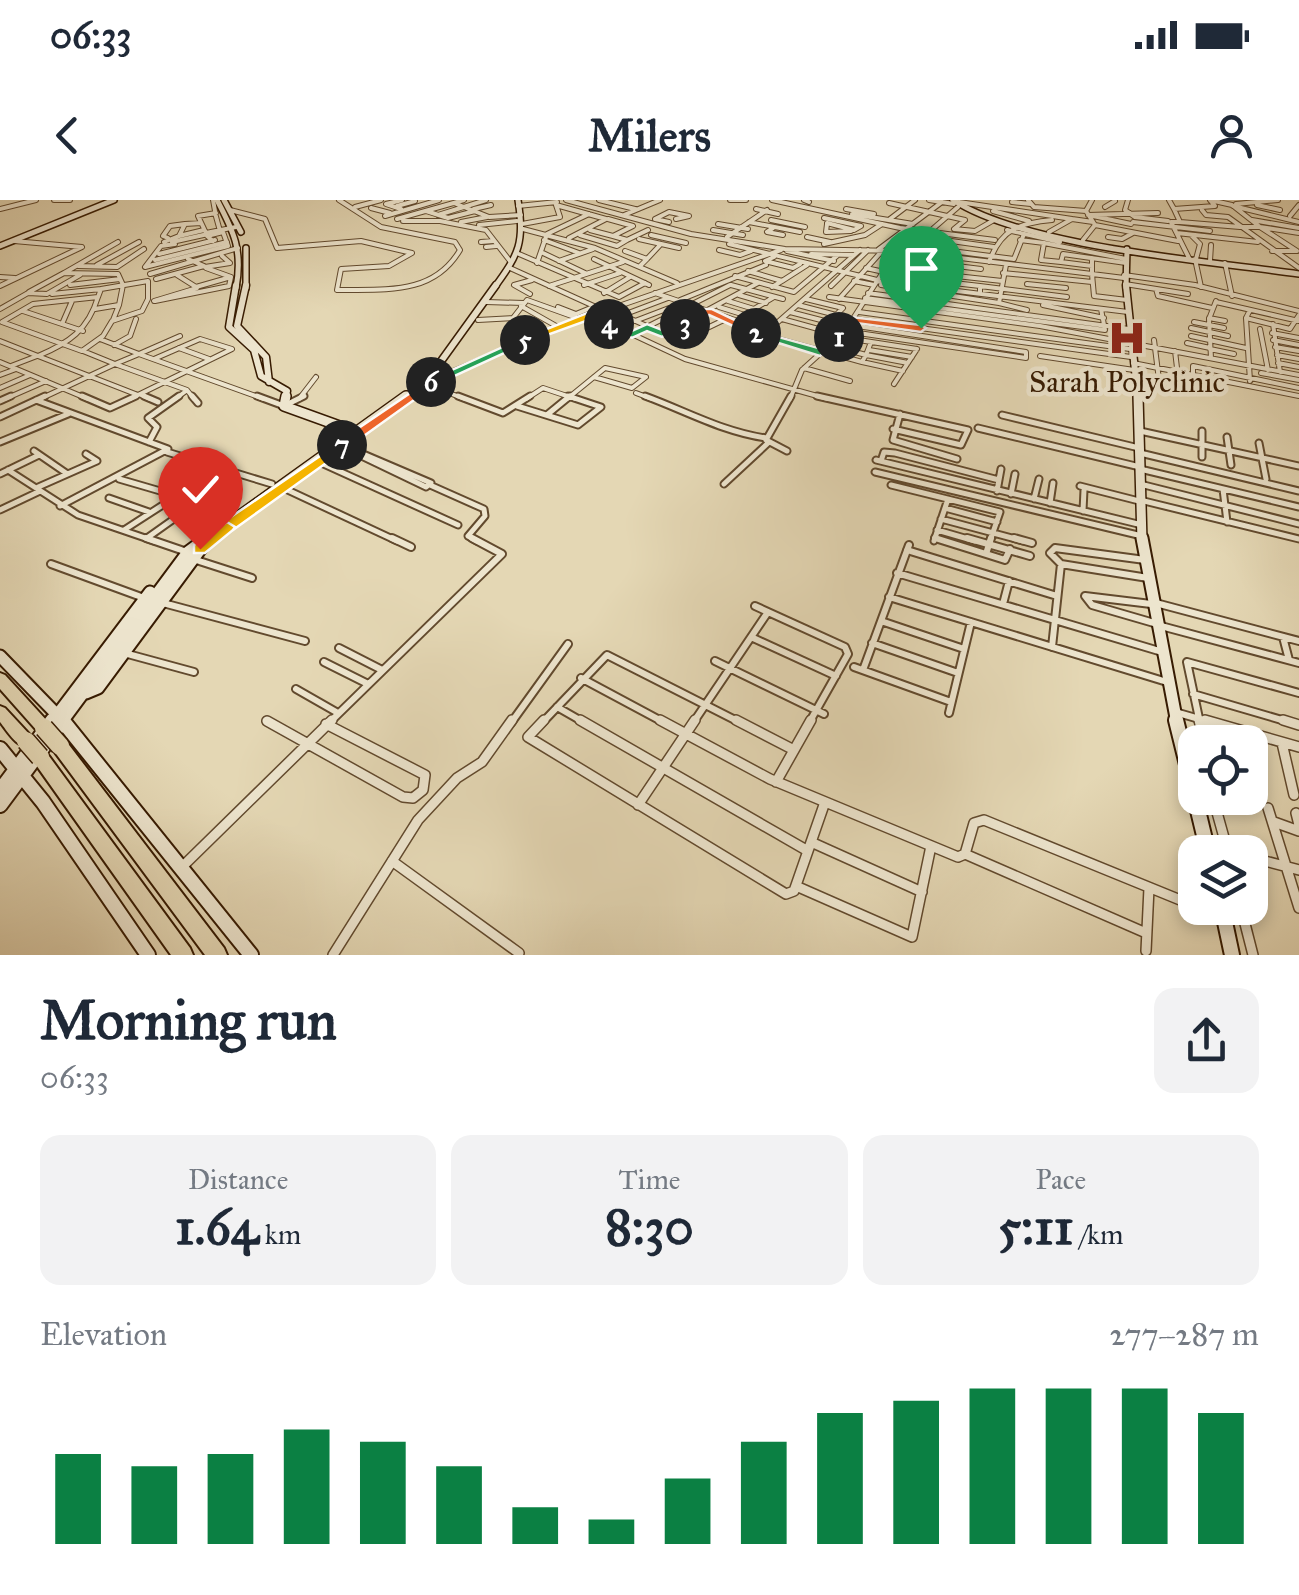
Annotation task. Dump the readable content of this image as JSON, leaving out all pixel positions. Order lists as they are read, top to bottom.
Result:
{
  "places": {
    "hospital": ["Sarah Polyclinic"]
  },
  "page": {
    "status": "06:33",
    "header": "Milers",
    "pins": [
      "3",
      "4",
      "2",
      "1",
      "5",
      "6",
      "7"
    ],
    "heading": ["Morning run", "06:33"],
    "stats": [
      ["Distance", "1.64 km"],
      ["Time", "8:30"],
      ["Pace", "5:11 /km"]
    ],
    "chart": ["Elevation", "277–287 m"]
  }
}
